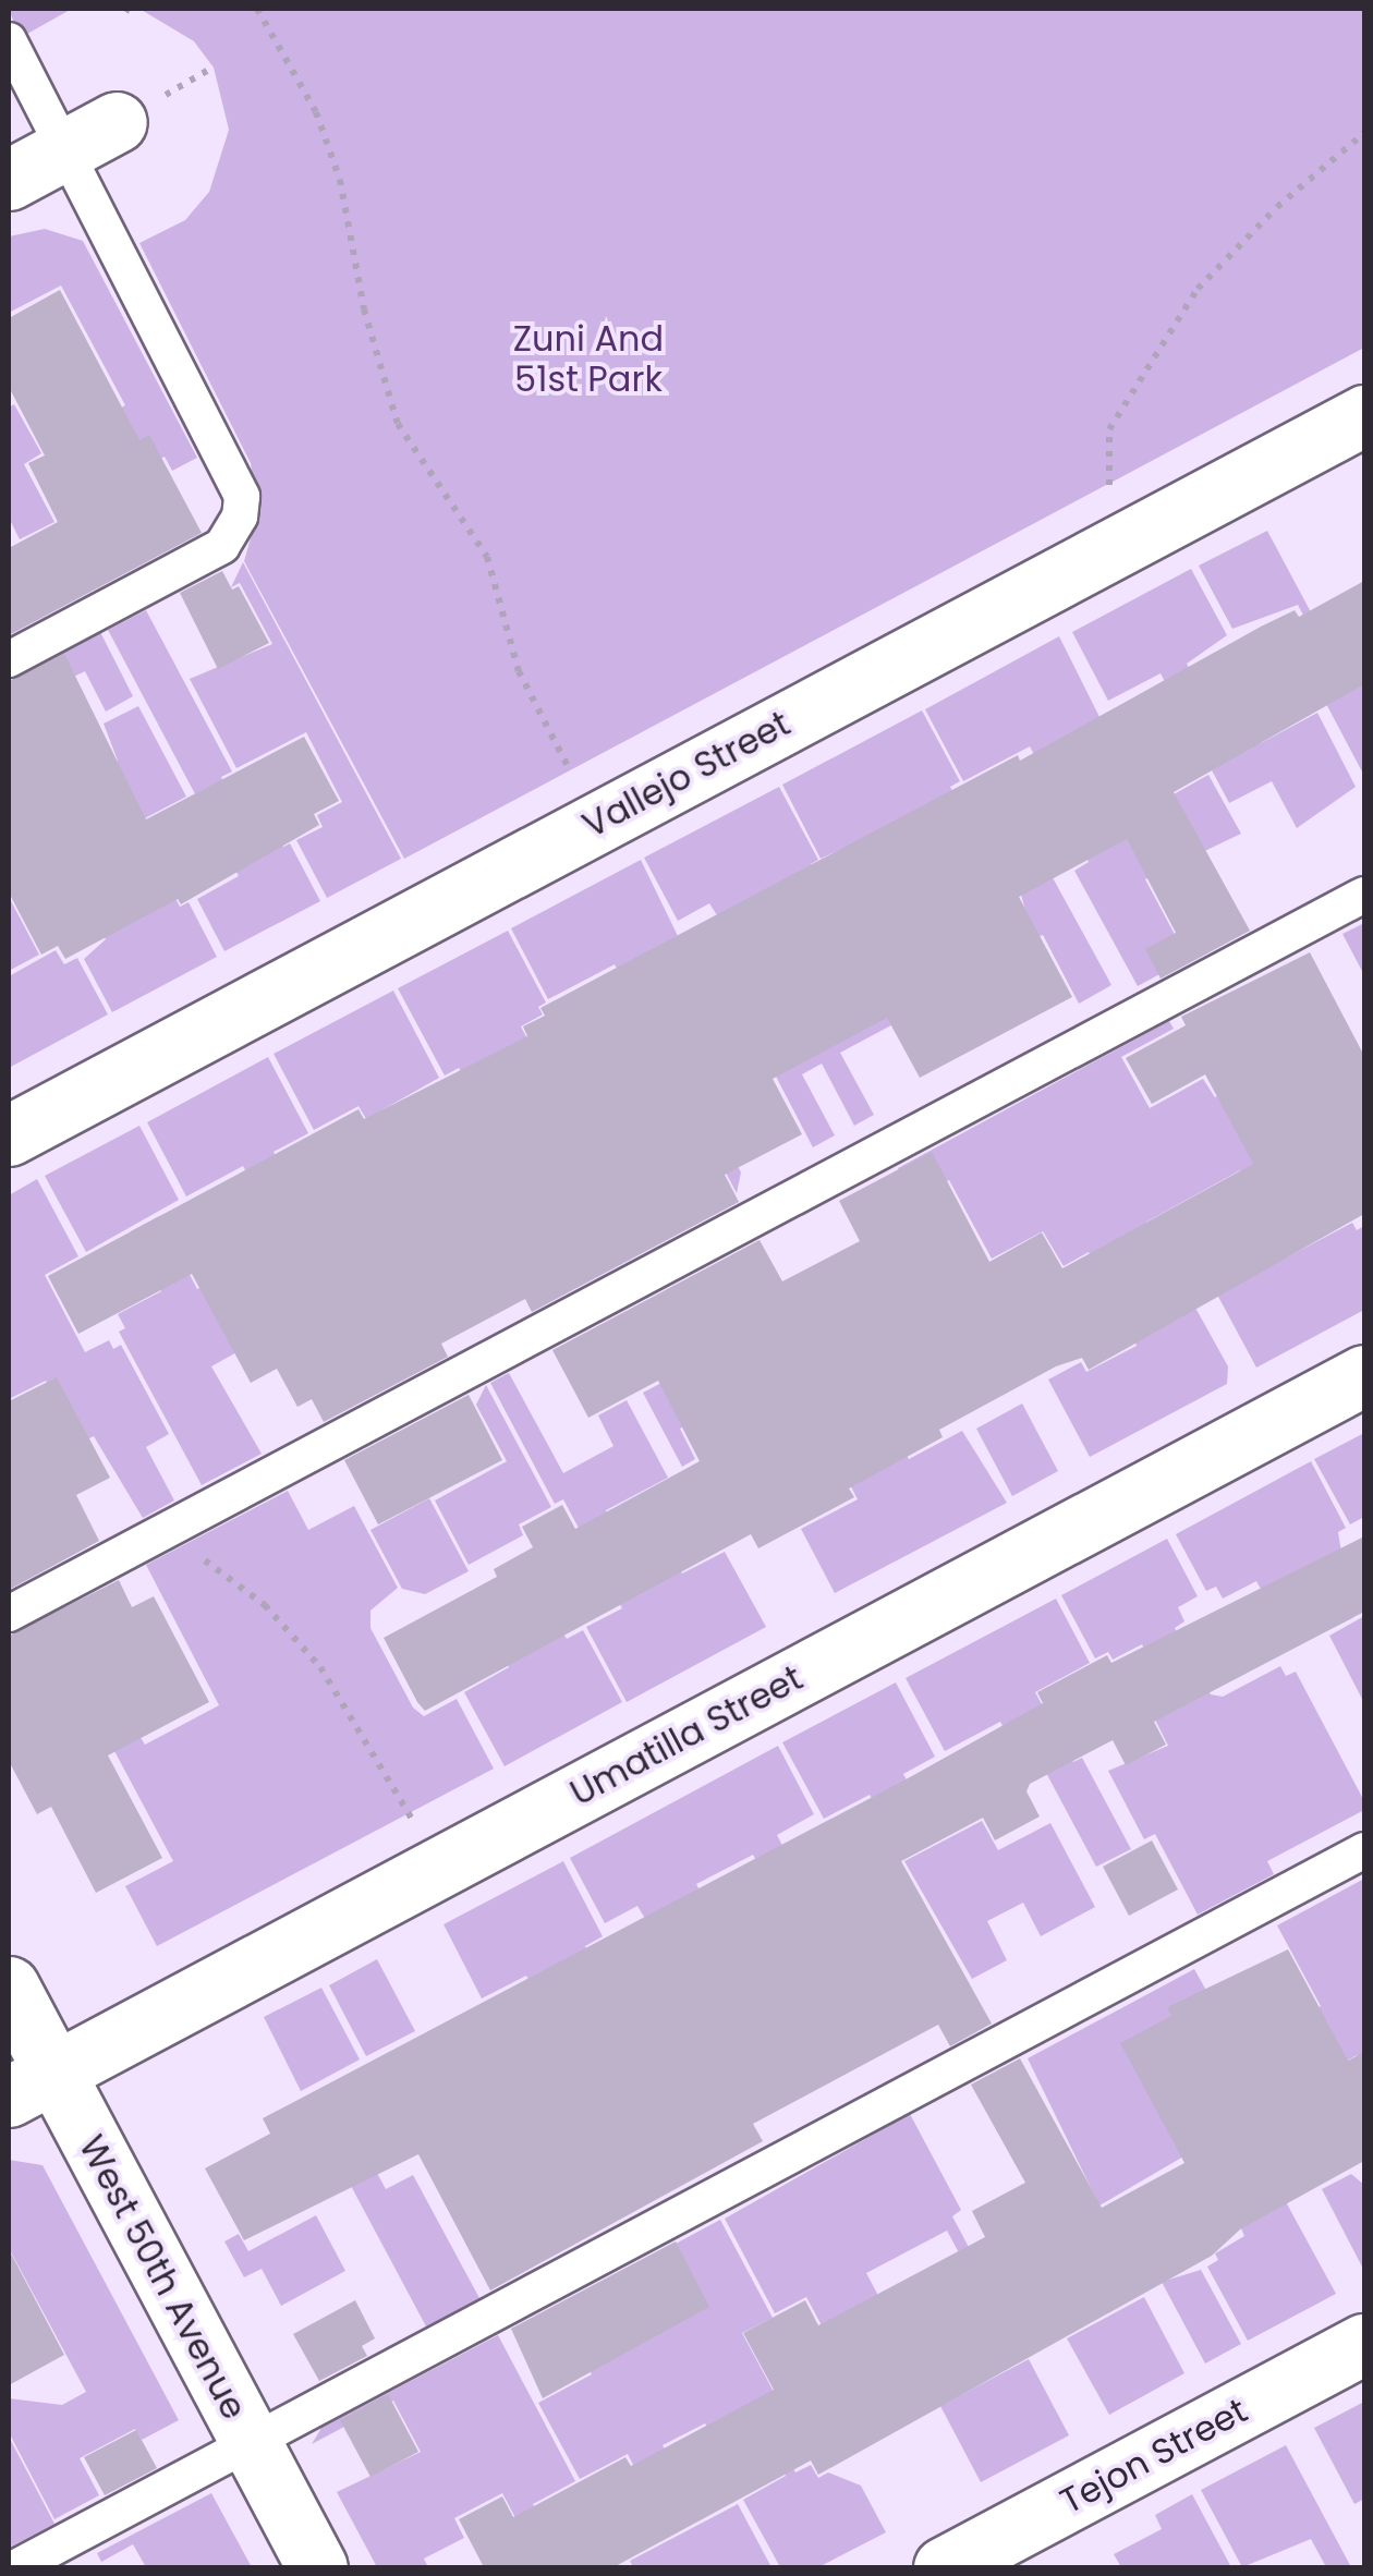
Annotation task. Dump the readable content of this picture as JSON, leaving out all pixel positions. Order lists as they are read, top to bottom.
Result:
{
  "streets": {
    "street": [
      "Vallejo Street",
      "Umatilla Street",
      "West 50th Avenue",
      "Tejon Street"
    ]
  },
  "crossings": [
    ["Umatilla Street", "West 50th Avenue"]
  ],
  "parks": ["Zuni And 51st Park"]
}
